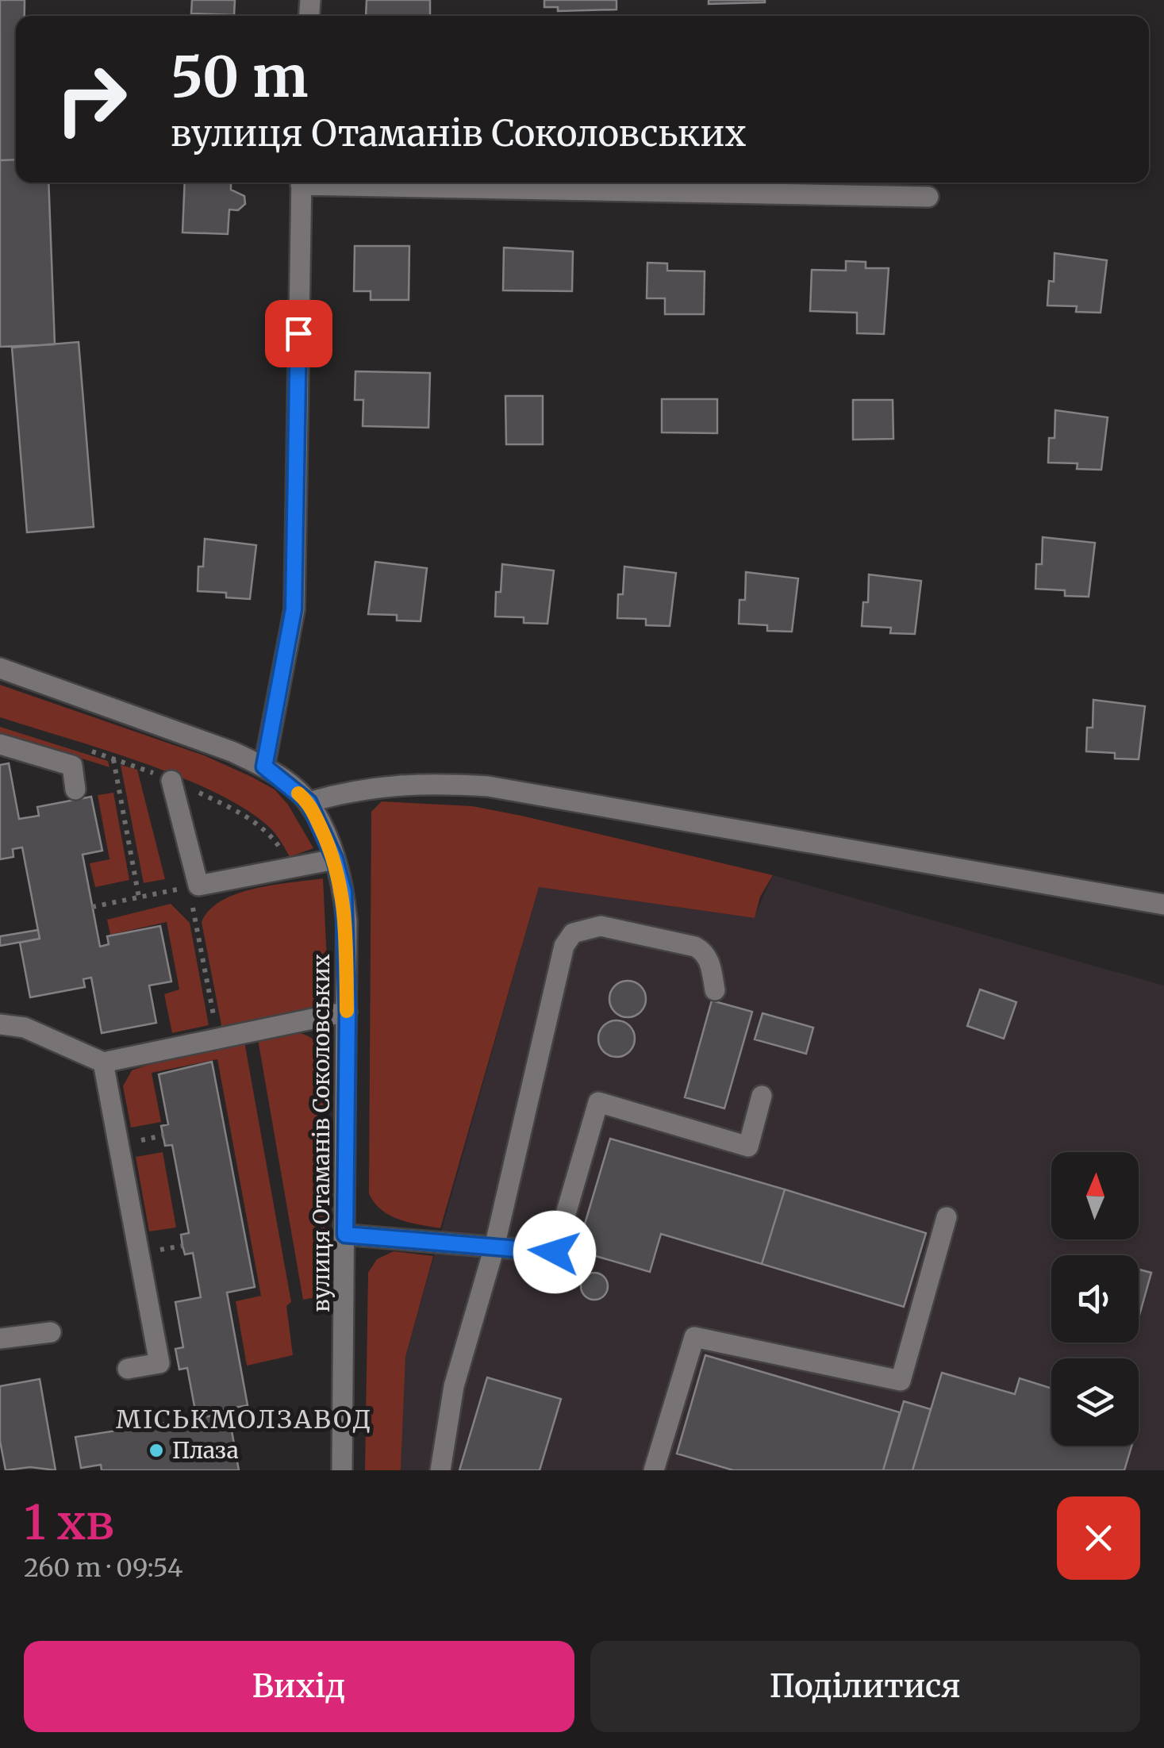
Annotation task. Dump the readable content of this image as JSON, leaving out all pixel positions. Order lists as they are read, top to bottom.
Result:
{
  "streets": {
    "street": ["вулиця Отаманів Соколовських"]
  },
  "districts": ["МІСЬКМОЛЗАВОД"],
  "places": ["Плаза"],
  "north": "top",
  "page": {
    "turn": ["50 m", "вулиця Отаманів Соколовських"],
    "heading": ["1 хв", "260 m · 09:54"],
    "buttons": ["Вихід", "Поділитися"]
  }
}
